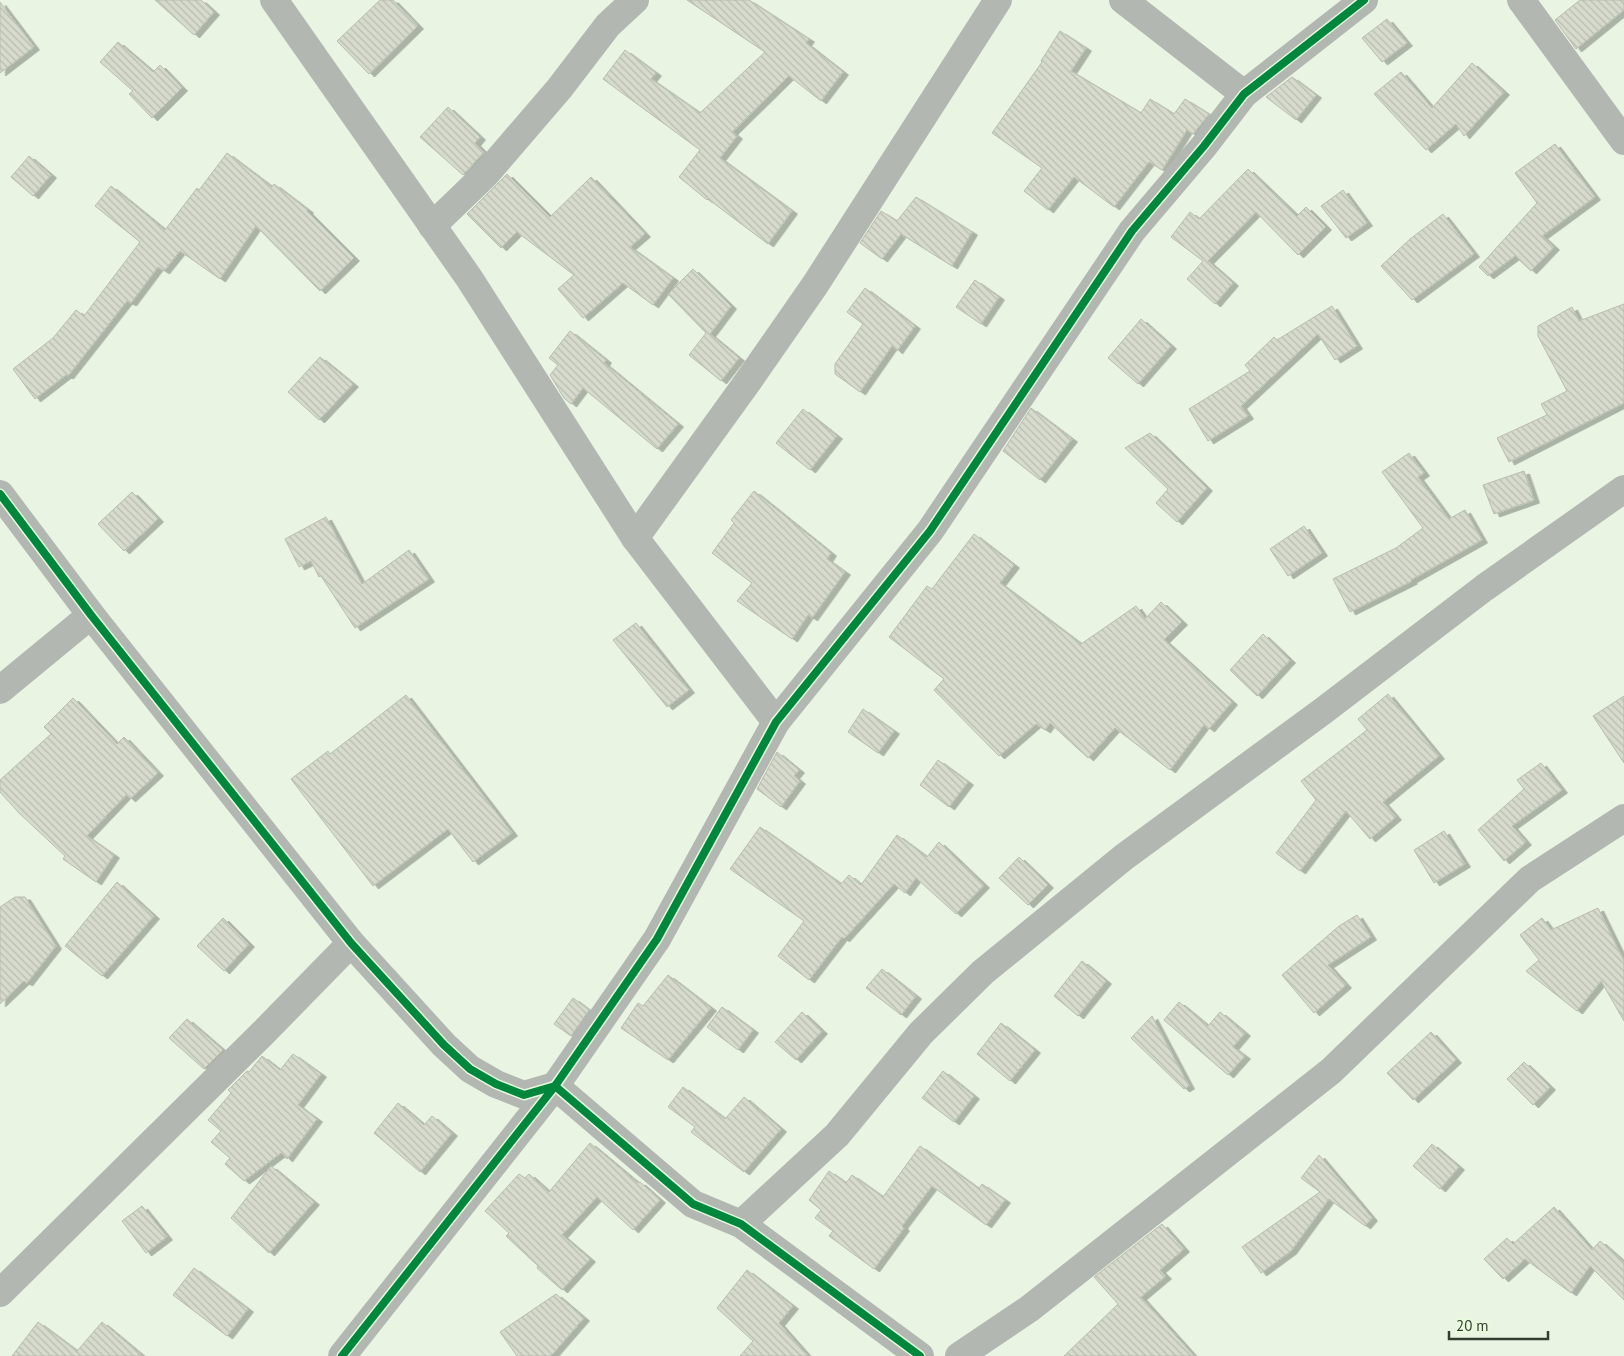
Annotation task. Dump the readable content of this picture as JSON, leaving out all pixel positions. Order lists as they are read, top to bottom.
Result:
{
  "scale_bar": "20 m"
}
